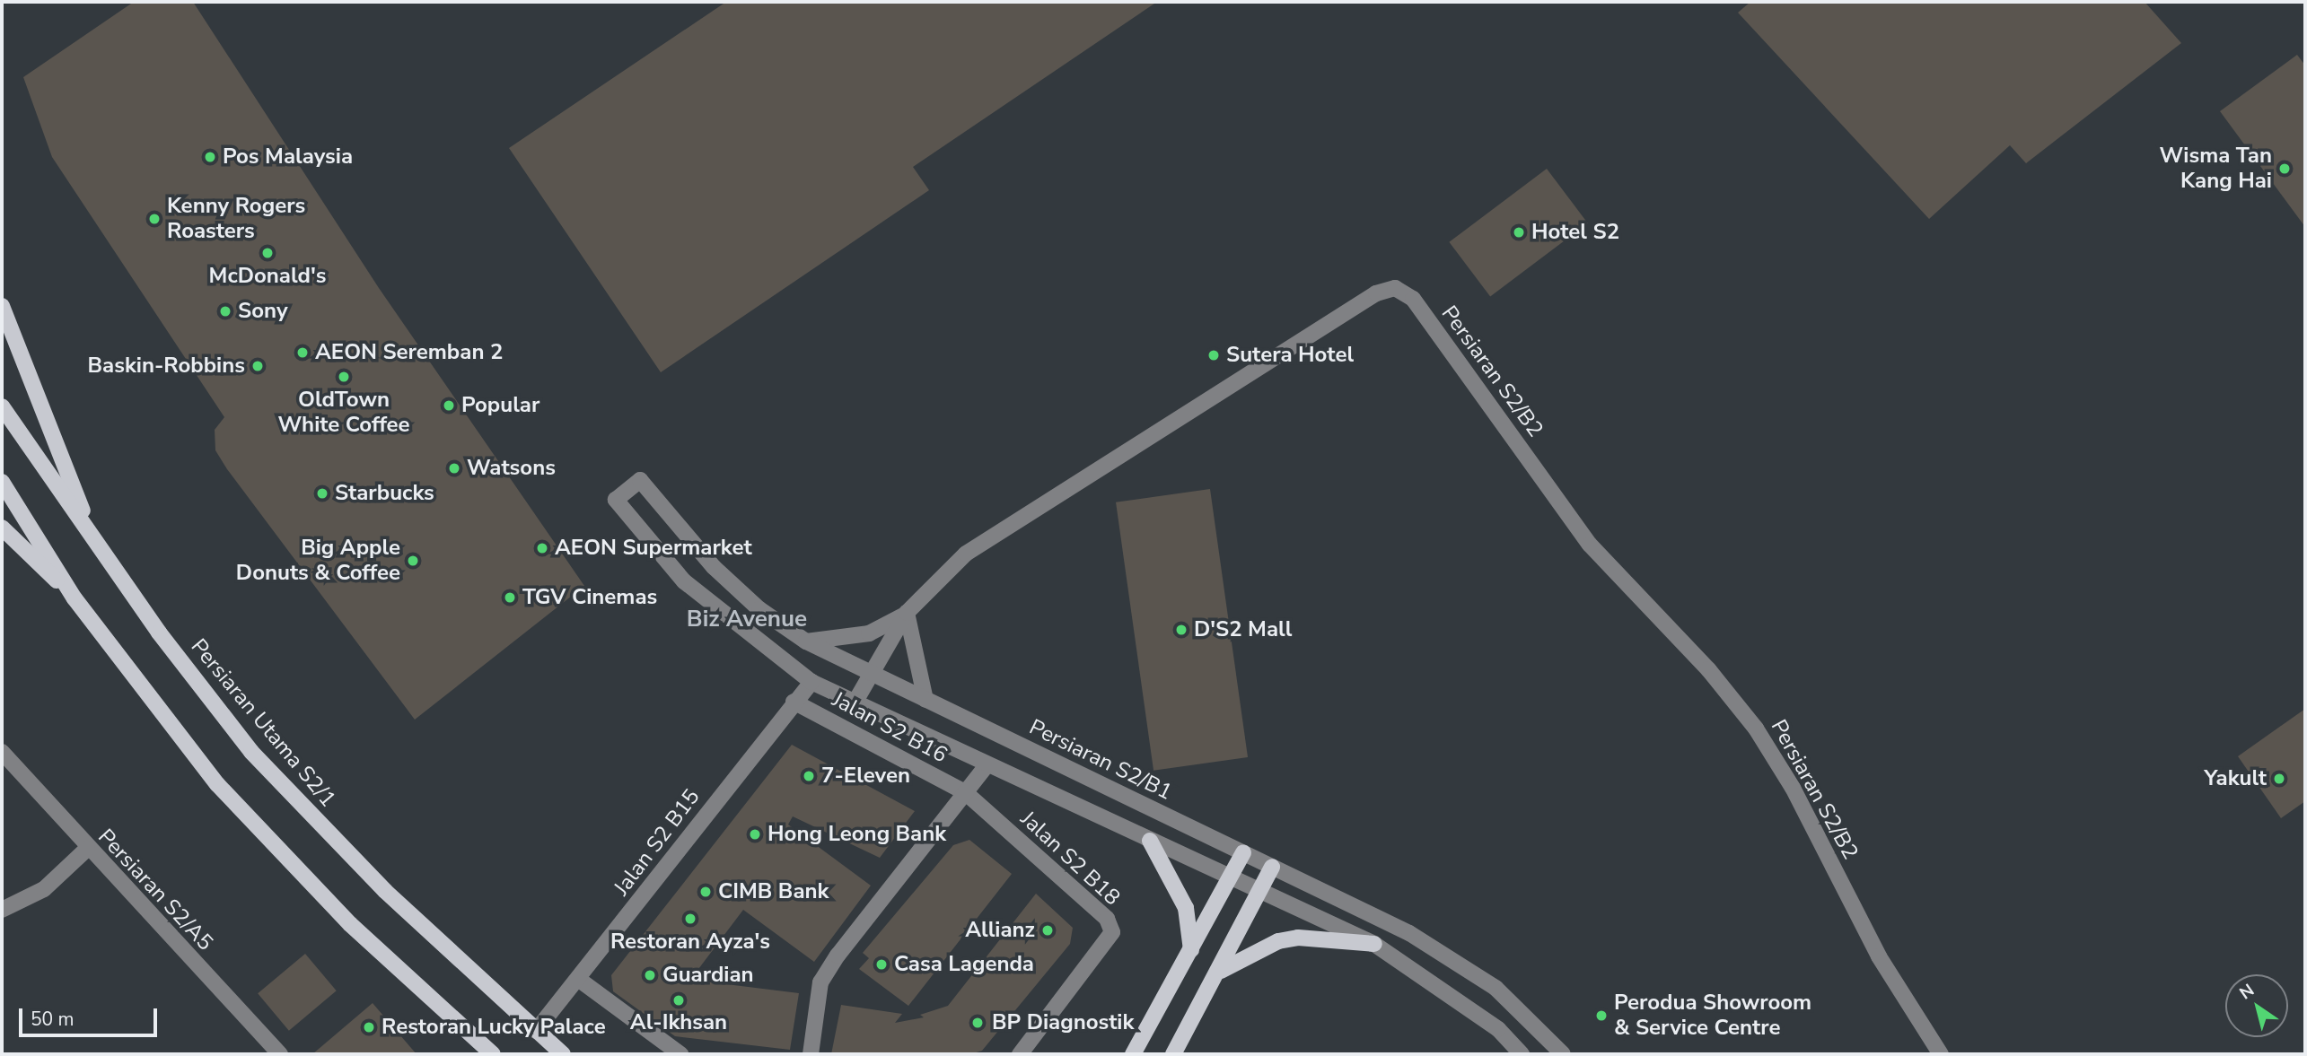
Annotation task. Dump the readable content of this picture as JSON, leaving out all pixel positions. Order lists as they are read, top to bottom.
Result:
{
  "streets": {
    "main road": ["Persiaran Utama S2/1"],
    "street": [
      "Persiaran S2/B2",
      "Jalan S2 B16",
      "Persiaran S2/B1",
      "Jalan S2 B15",
      "Jalan S2 B18",
      "Persiaran S2/A5"
    ]
  },
  "crossings": [
    ["Persiaran S2/B2", "Persiaran S2/B1"],
    ["Persiaran Utama S2/1", "Jalan S2 B15"],
    ["Jalan S2 B16", "Jalan S2 B15"],
    ["Jalan S2 B16", "Jalan S2 B18"],
    ["Persiaran S2/B1", "Jalan S2 B15"]
  ],
  "districts": ["Biz Avenue"],
  "places": [
    "Pos Malaysia",
    "Wisma Tan Kang Hai",
    "Kenny Rogers Roasters",
    "Hotel S2",
    "McDonald's",
    "Sony",
    "AEON Seremban 2",
    "Sutera Hotel",
    "Baskin-Robbins",
    "OldTown White Coffee",
    "Popular",
    "Watsons",
    "Starbucks",
    "AEON Supermarket",
    "Big Apple Donuts & Coffee",
    "TGV Cinemas",
    "D'S2 Mall",
    "7-Eleven",
    "Yakult",
    "Hong Leong Bank",
    "CIMB Bank",
    "Restoran Ayza's",
    "Allianz",
    "Casa Lagenda",
    "Guardian",
    "Al-Ikhsan",
    "Perodua Showroom & Service Centre",
    "BP Diagnostik",
    "Restoran Lucky Palace"
  ],
  "scale_bar": "50 m",
  "north": "top left"
}
